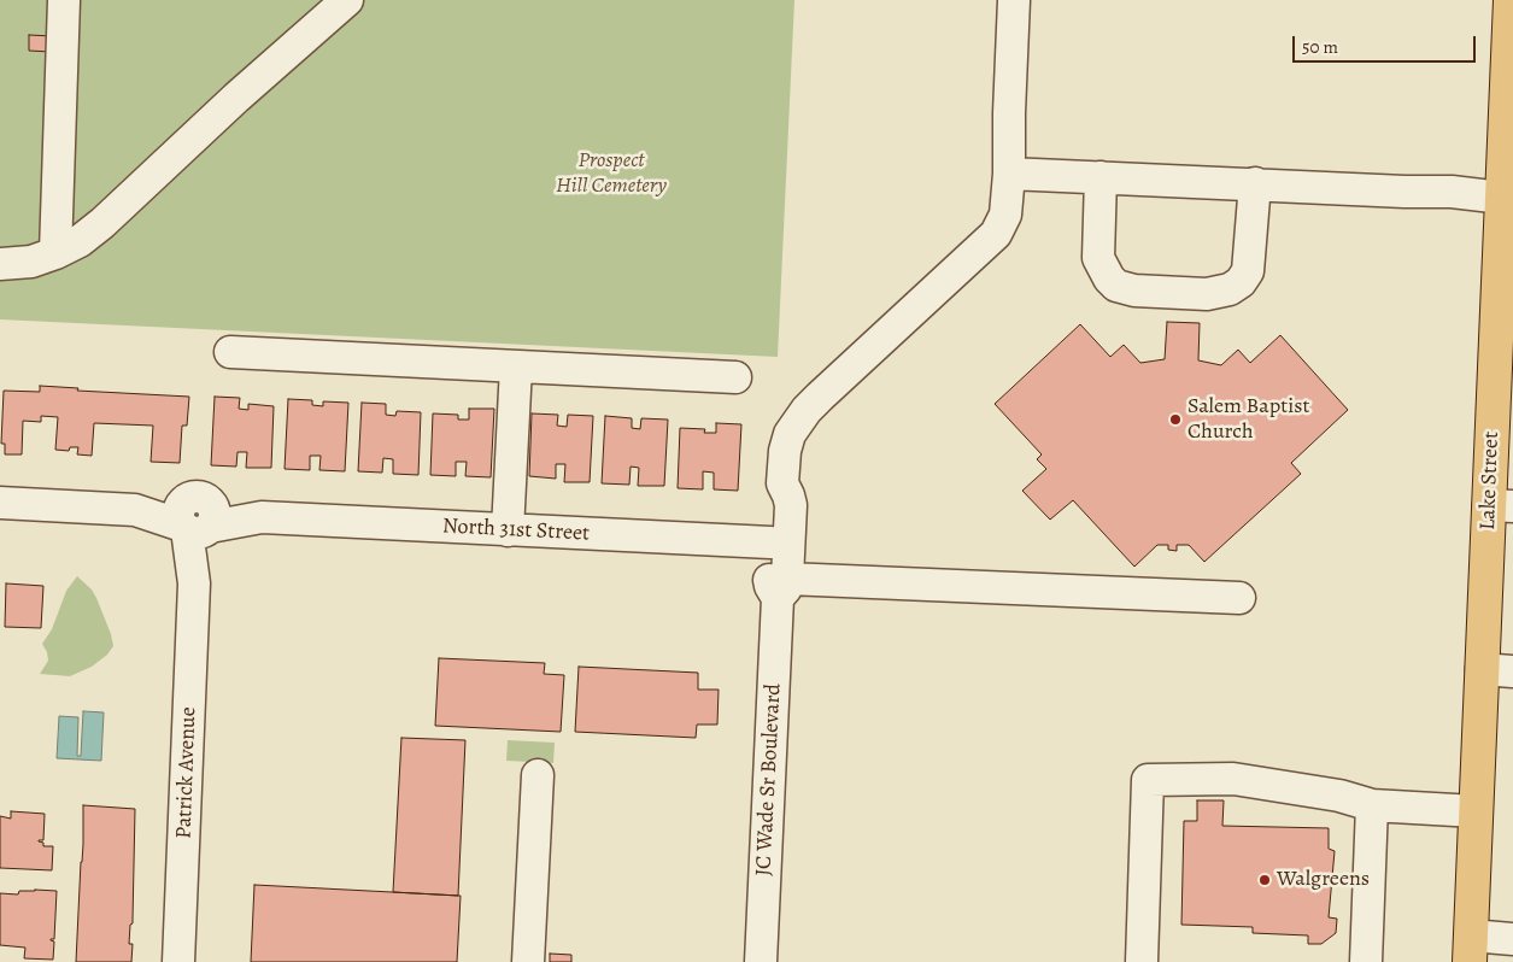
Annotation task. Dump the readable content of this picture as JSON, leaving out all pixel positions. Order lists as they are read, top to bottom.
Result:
{
  "streets": {
    "main road": ["Lake Street"],
    "street": ["North 31st Street", "Patrick Avenue", "JC Wade Sr Boulevard"]
  },
  "crossings": [
    ["North 31st Street", "Patrick Avenue"],
    ["North 31st Street", "JC Wade Sr Boulevard"]
  ],
  "parks": ["Prospect Hill Cemetery"],
  "places": ["Salem Baptist Church", "Walgreens"],
  "scale_bar": "50 m"
}
